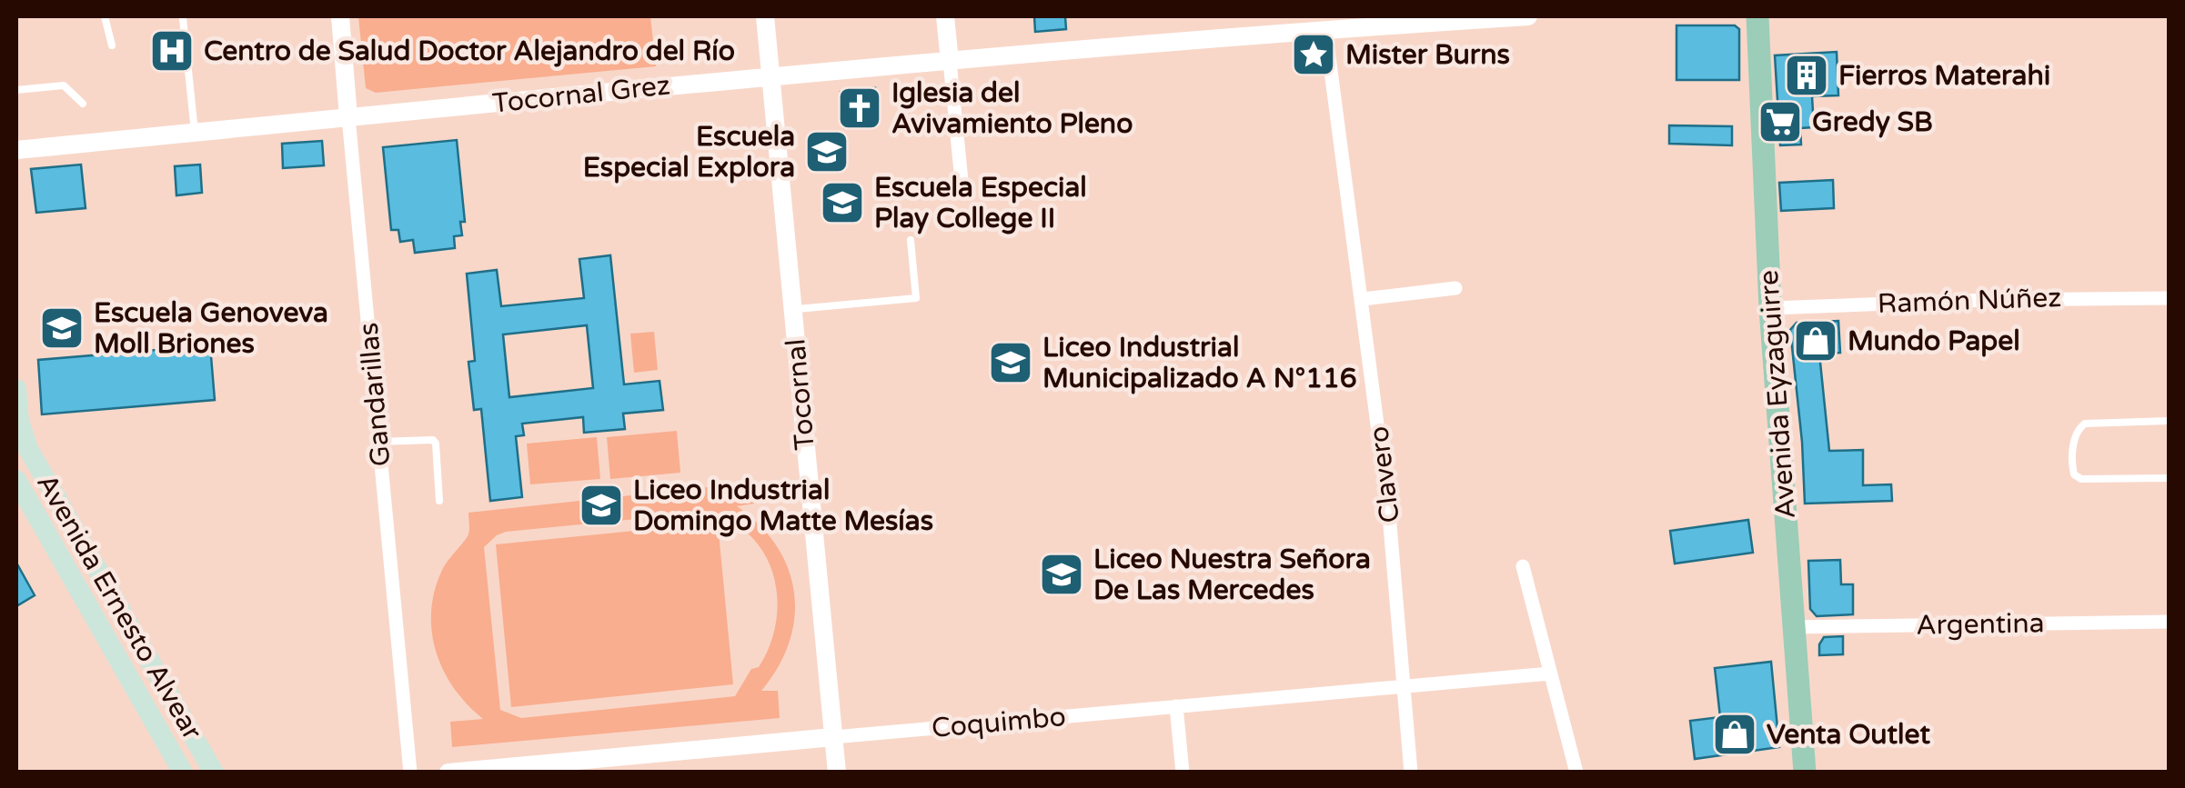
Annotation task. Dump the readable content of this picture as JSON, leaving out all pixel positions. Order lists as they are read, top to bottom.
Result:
{
  "streets": {
    "main road": ["Avenida Eyzaguirre", "Avenida Ernesto Alvear"],
    "street": [
      "Tocornal Grez",
      "Ramón Núñez",
      "Gandarillas",
      "Tocornal",
      "Clavero",
      "Argentina",
      "Coquimbo"
    ]
  },
  "crossings": [
    ["Tocornal Grez", "Gandarillas"],
    ["Tocornal Grez", "Tocornal"],
    ["Tocornal Grez", "Clavero"],
    ["Ramón Núñez", "Avenida Eyzaguirre"],
    ["Tocornal", "Coquimbo"],
    ["Avenida Eyzaguirre", "Argentina"],
    ["Clavero", "Coquimbo"]
  ],
  "places": {
    "hospital": ["Centro de Salud Doctor Alejandro del Río"],
    "place": ["Mister Burns"],
    "building": ["Fierros Materahi"],
    "church": ["Iglesia del Avivamiento Pleno"],
    "supermarket": ["Gredy SB"],
    "school or university": [
      "Escuela Especial Explora",
      "Escuela Especial Play College II",
      "Escuela Genoveva Moll Briones",
      "Liceo Industrial Municipalizado A N°116",
      "Liceo Industrial Domingo Matte Mesías",
      "Liceo Nuestra Señora De Las Mercedes"
    ],
    "shop": ["Mundo Papel", "Venta Outlet"]
  }
}
